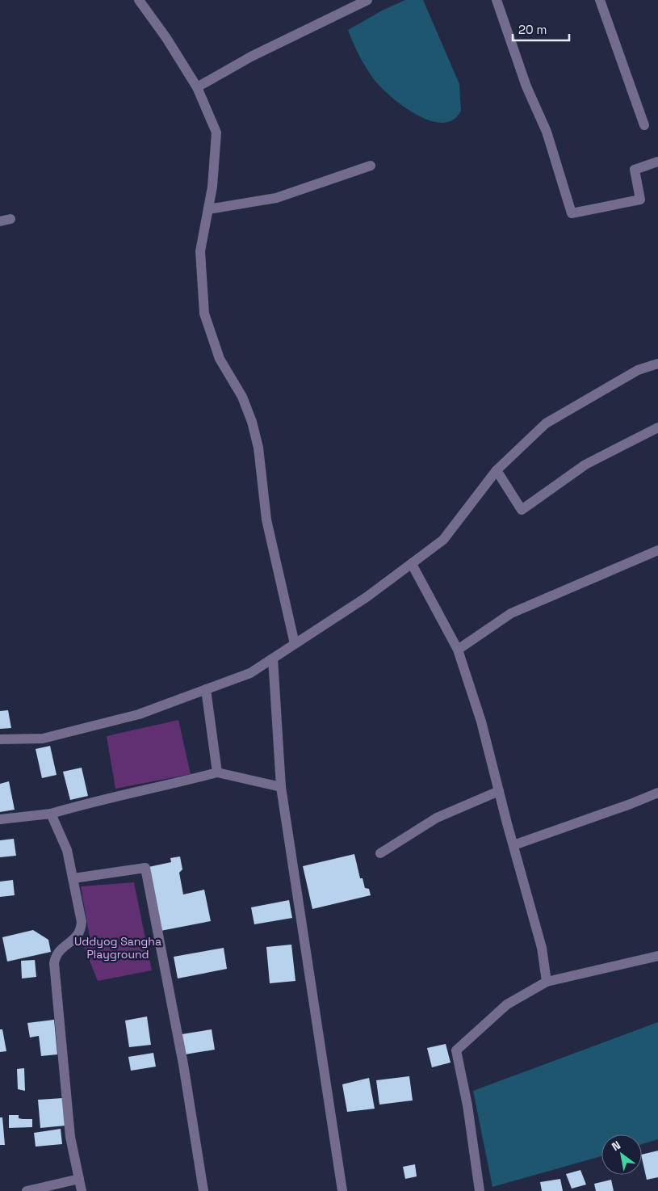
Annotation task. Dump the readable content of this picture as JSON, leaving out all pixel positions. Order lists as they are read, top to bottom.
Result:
{
  "parks": ["Uddyog Sangha Playground"],
  "scale_bar": "20 m",
  "north": "top left"
}
